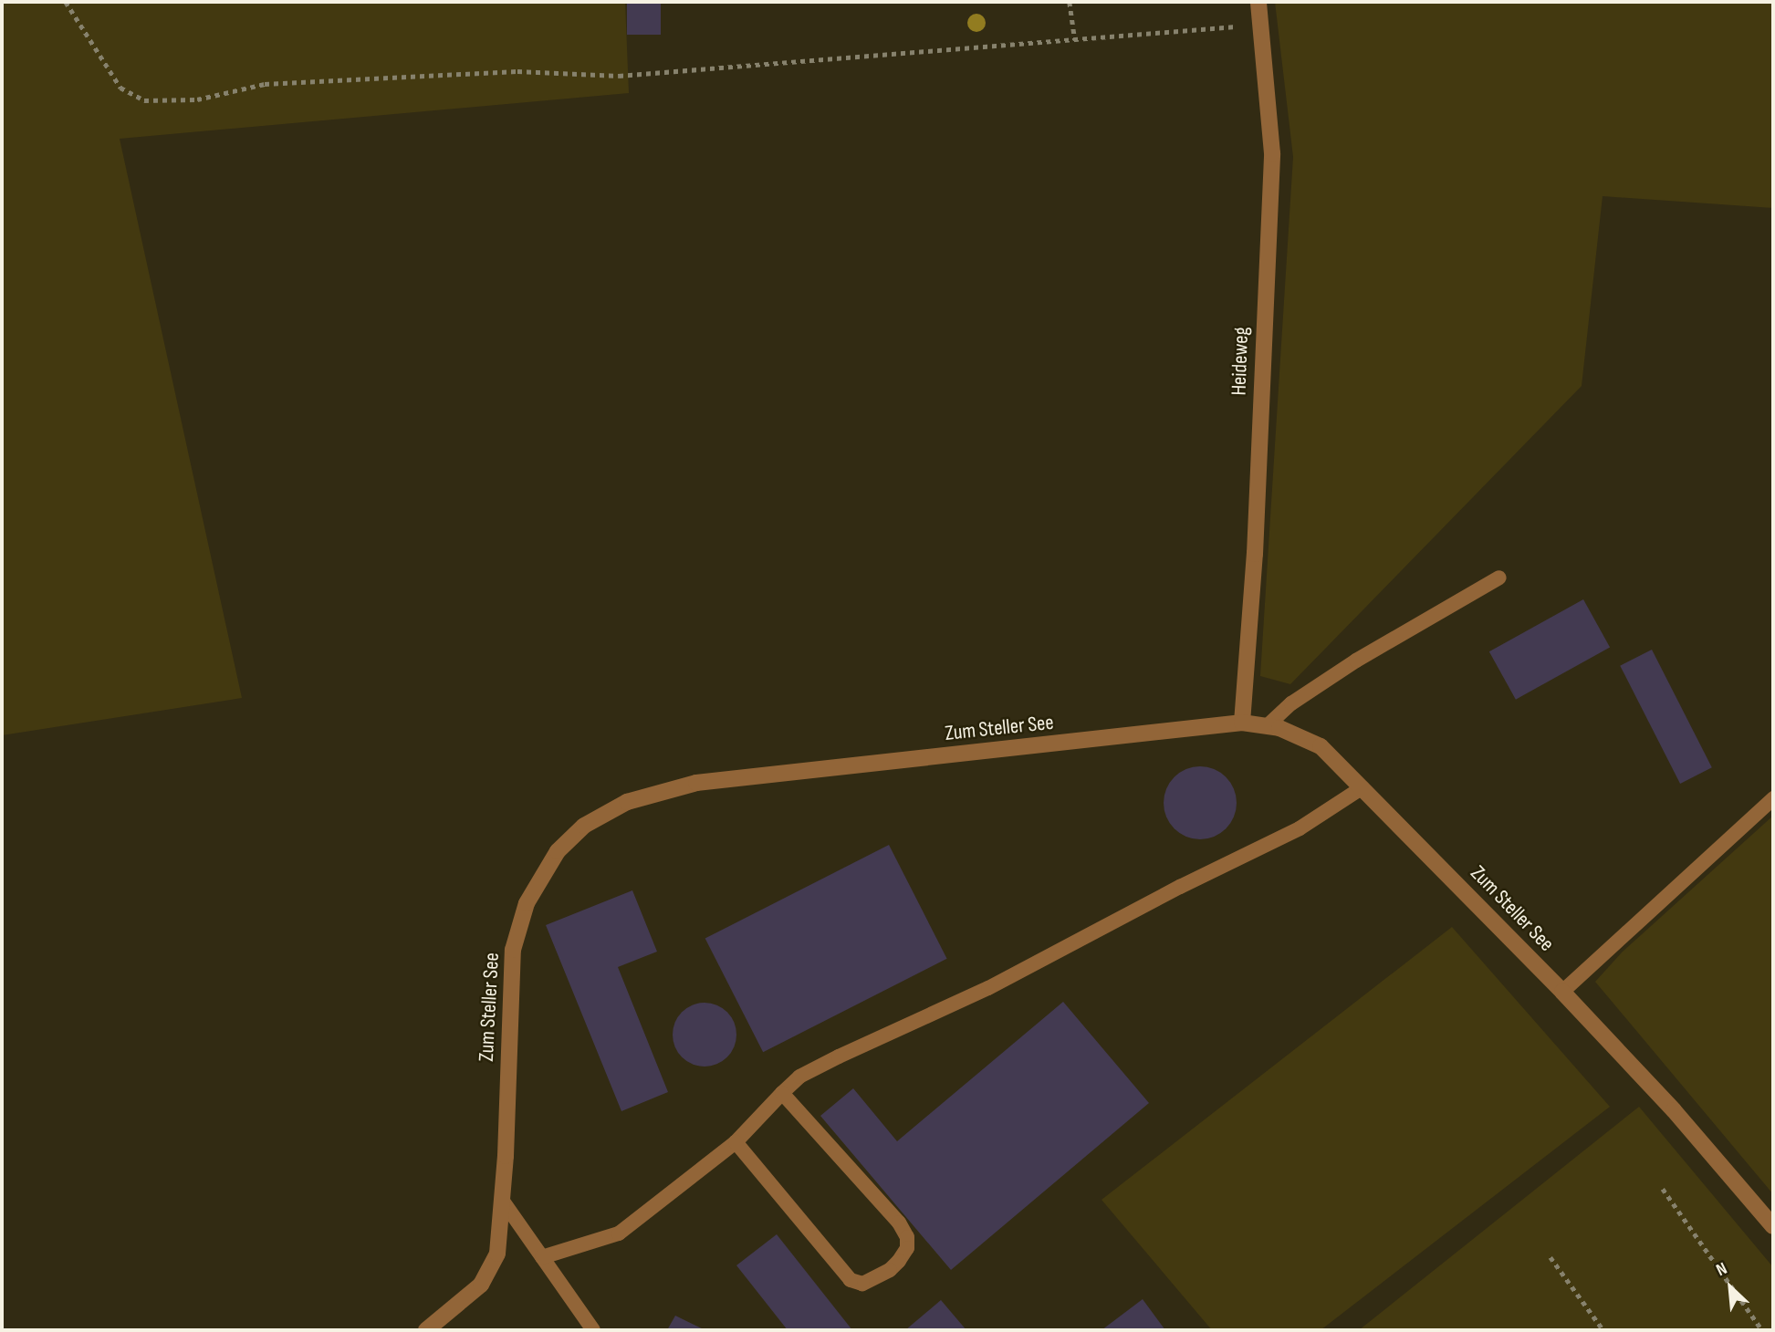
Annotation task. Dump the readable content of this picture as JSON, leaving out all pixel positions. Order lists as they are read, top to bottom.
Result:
{
  "streets": {
    "street": ["Heideweg", "Zum Steller See"]
  },
  "crossings": [
    ["Heideweg", "Zum Steller See"]
  ],
  "north": "top left"
}
